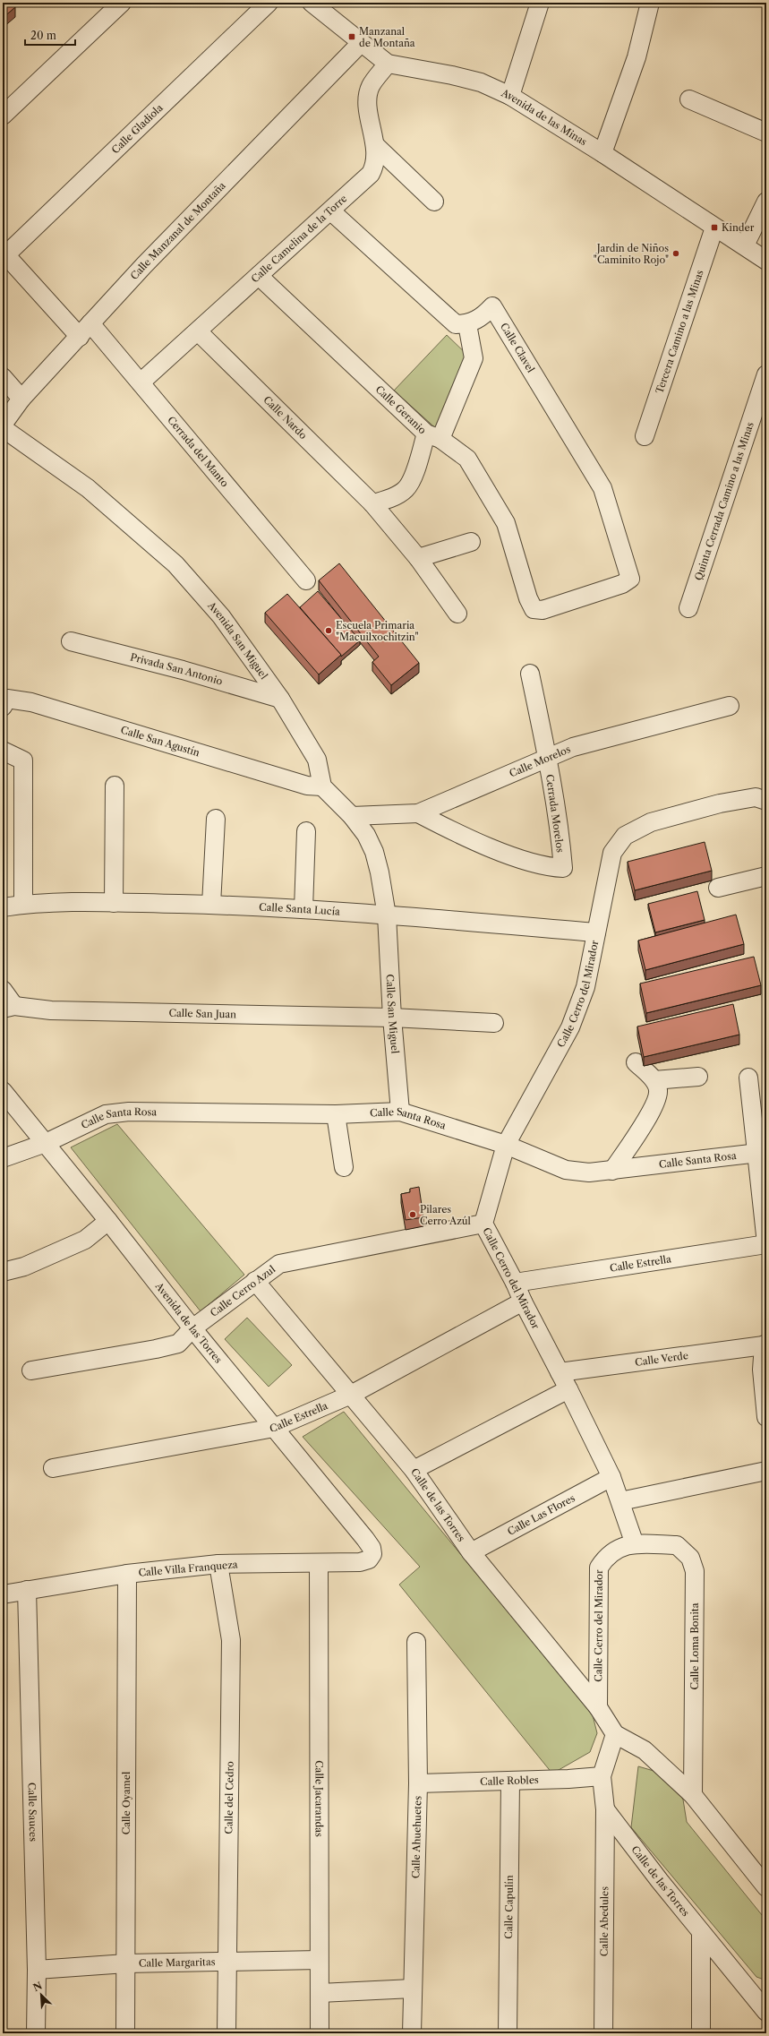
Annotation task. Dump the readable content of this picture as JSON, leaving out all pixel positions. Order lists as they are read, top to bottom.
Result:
{
  "streets": {
    "street": [
      "Avenida de las Minas",
      "Calle Gladiola",
      "Calle Manzanal de Montaña",
      "Calle Camelina de la Torre",
      "Tercera Camino a las Minas",
      "Calle Clavel",
      "Calle Geranio",
      "Calle Nardo",
      "Cerrada del Manto",
      "Quinta Cerrada Camino a las Minas",
      "Avenida San Miguel",
      "Privada San Antonio",
      "Calle San Agustín",
      "Calle Morelos",
      "Cerrada Morelos",
      "Calle Santa Lucía",
      "Calle Cerro del Mirador",
      "Calle San Juan",
      "Calle San Miguel",
      "Calle Santa Rosa",
      "Calle Estrella",
      "Calle Cerro Azul",
      "Avenida de las Torres",
      "Calle Verde",
      "Calle de las Torres",
      "Calle Las Flores",
      "Calle Villa Franqueza",
      "Calle Loma Bonita",
      "Calle Robles",
      "Calle del Cedro",
      "Calle Jacarandas",
      "Calle Oyamel",
      "Calle Sauces",
      "Calle Ahuehuetes",
      "Calle Capulín",
      "Calle Abedules",
      "Calle Margaritas"
    ]
  },
  "crossings": [
    ["Avenida de las Minas", "Calle Manzanal de Montaña"],
    ["Avenida de las Minas", "Calle Camelina de la Torre"],
    ["Avenida de las Minas", "Tercera Camino a las Minas"],
    ["Calle Manzanal de Montaña", "Cerrada del Manto"],
    ["Calle Camelina de la Torre", "Calle Geranio"],
    ["Calle Camelina de la Torre", "Calle Nardo"],
    ["Calle Camelina de la Torre", "Cerrada del Manto"],
    ["Calle Clavel", "Calle Geranio"],
    ["Avenida San Miguel", "Privada San Antonio"],
    ["Avenida San Miguel", "Calle San Agustín"],
    ["Calle Morelos", "Cerrada Morelos"],
    ["Calle Santa Lucía", "Calle Cerro del Mirador"],
    ["Calle Santa Lucía", "Calle San Miguel"],
    ["Calle Cerro del Mirador", "Calle Santa Rosa"],
    ["Calle Cerro del Mirador", "Calle Estrella"],
    ["Calle Cerro del Mirador", "Calle Cerro Azul"],
    ["Calle Cerro del Mirador", "Calle Verde"],
    ["Calle Cerro del Mirador", "Calle de las Torres"],
    ["Calle Cerro del Mirador", "Calle Las Flores"],
    ["Calle Cerro del Mirador", "Calle Loma Bonita"],
    ["Calle San Juan", "Calle San Miguel"],
    ["Calle San Miguel", "Calle Santa Rosa"],
    ["Calle Santa Rosa", "Avenida de las Torres"],
    ["Calle Estrella", "Avenida de las Torres"],
    ["Calle Estrella", "Calle de las Torres"],
    ["Calle Cerro Azul", "Avenida de las Torres"],
    ["Calle Cerro Azul", "Calle de las Torres"],
    ["Avenida de las Torres", "Calle Villa Franqueza"],
    ["Calle de las Torres", "Calle Las Flores"],
    ["Calle de las Torres", "Calle Loma Bonita"],
    ["Calle de las Torres", "Calle Abedules"],
    ["Calle Villa Franqueza", "Calle del Cedro"],
    ["Calle Villa Franqueza", "Calle Jacarandas"],
    ["Calle Villa Franqueza", "Calle Oyamel"],
    ["Calle Villa Franqueza", "Calle Sauces"],
    ["Calle Robles", "Calle Ahuehuetes"],
    ["Calle Robles", "Calle Capulín"],
    ["Calle del Cedro", "Calle Margaritas"],
    ["Calle Jacarandas", "Calle Margaritas"],
    ["Calle Oyamel", "Calle Margaritas"],
    ["Calle Sauces", "Calle Margaritas"]
  ],
  "places": {
    "transit": ["Manzanal de Montaña", "Kinder"],
    "other": ["Jardin de Niños \"Caminito Rojo\"", "Escuela Primaria \"Macuilxochitzin\"", "Pilares Cerro Azúl"]
  },
  "scale_bar": "20 m",
  "north": "top left"
}
